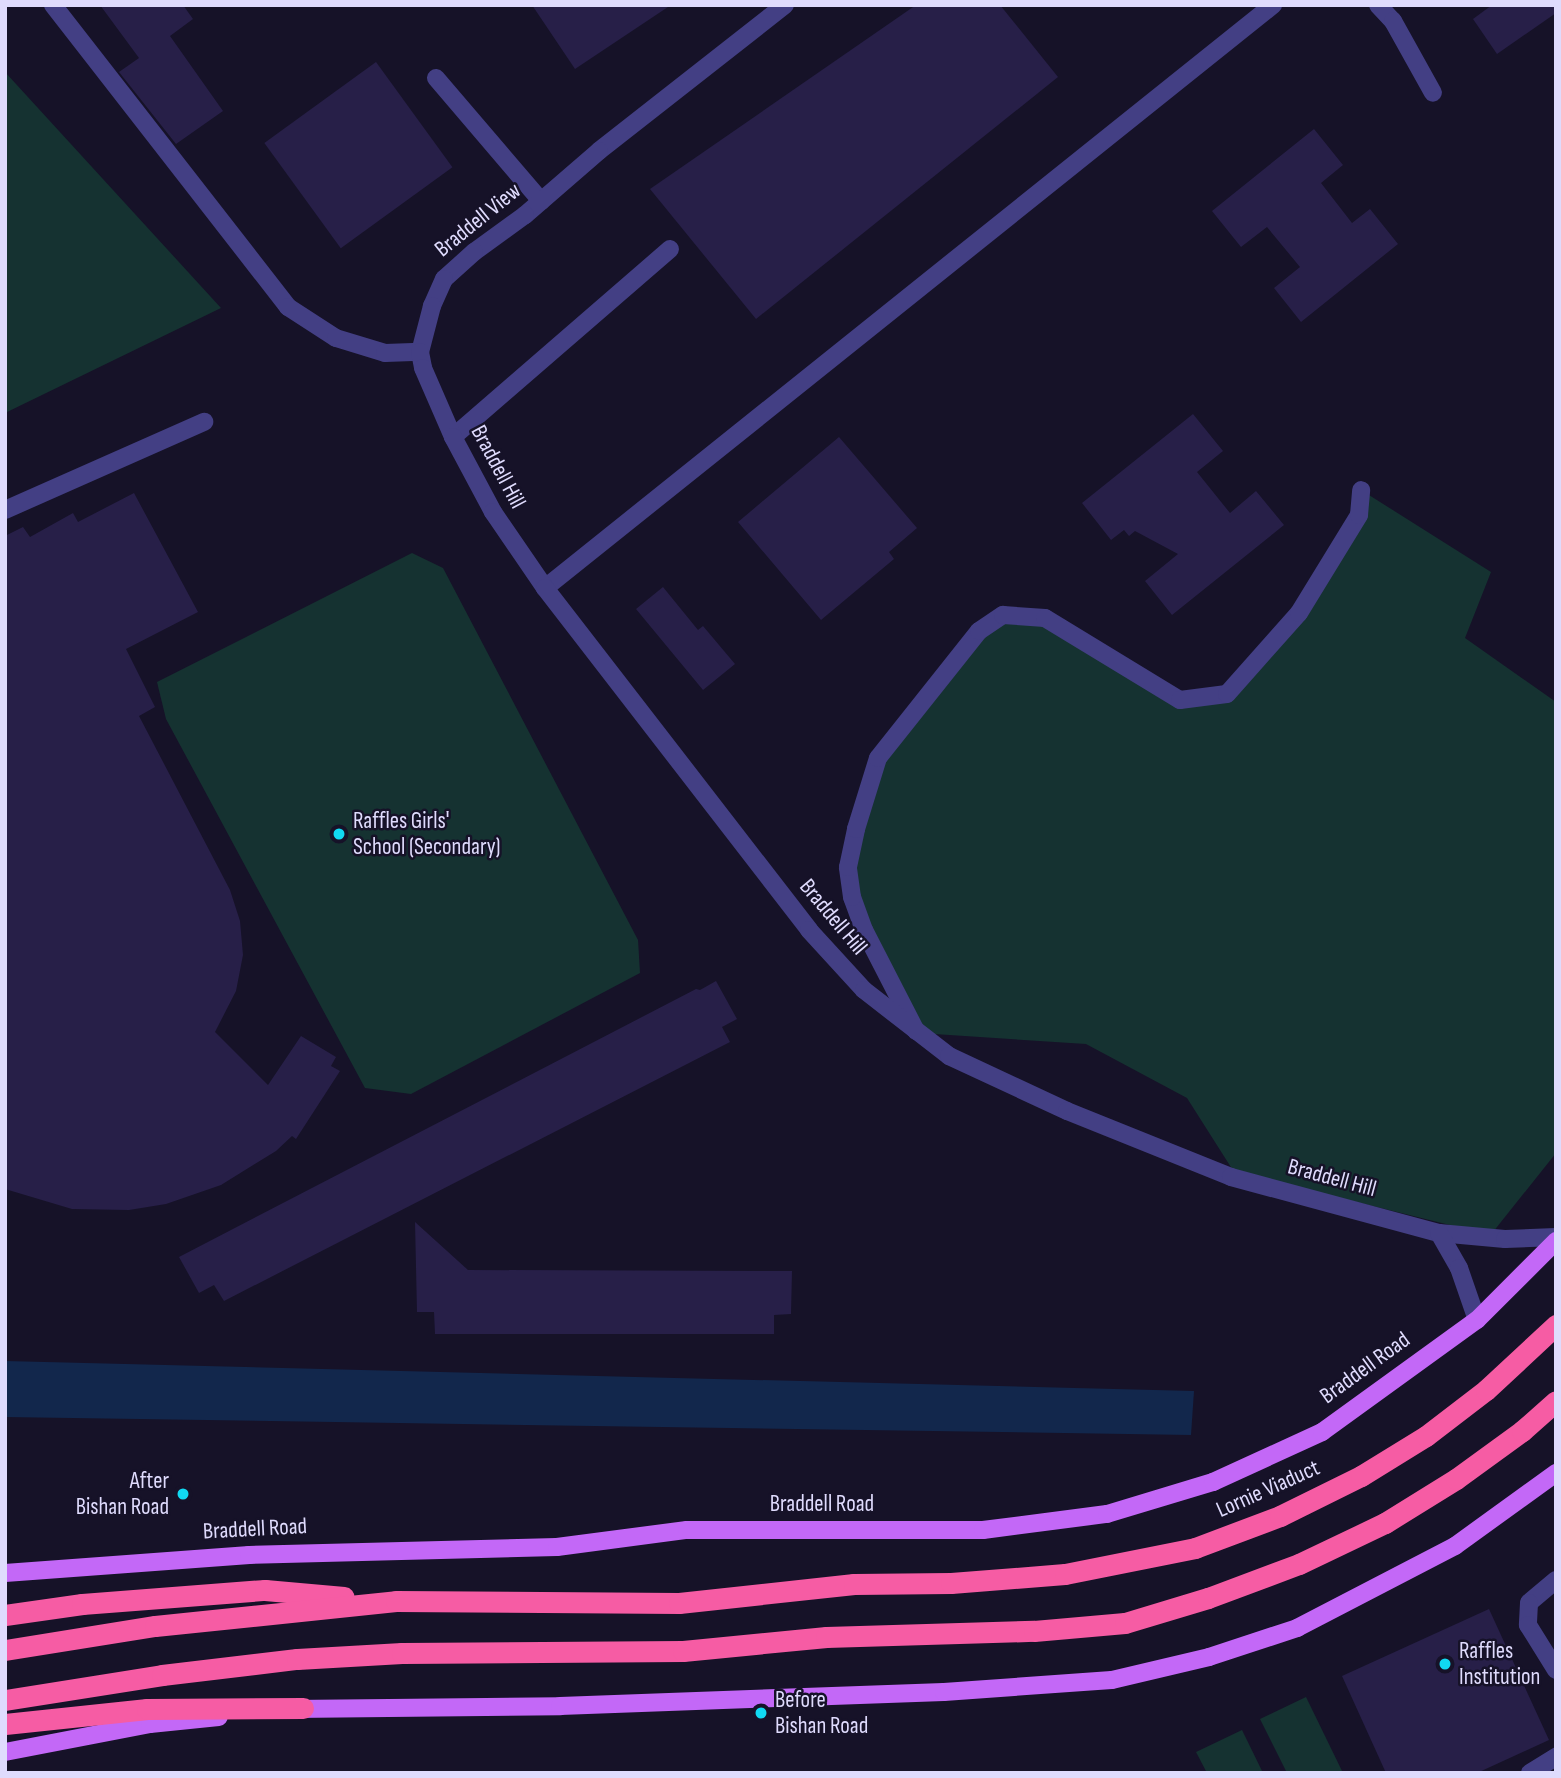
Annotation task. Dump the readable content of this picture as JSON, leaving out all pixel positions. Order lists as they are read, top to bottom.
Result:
{
  "streets": {
    "highway": ["Lornie Viaduct"],
    "main road": ["Braddell Road"],
    "street": ["Braddell View", "Braddell Hill"]
  },
  "crossings": [
    ["Braddell View", "Braddell Hill"],
    ["Braddell Hill", "Braddell Road"]
  ],
  "places": [
    "Raffles Girls' School (Secondary)",
    "After Bishan Road",
    "Raffles Institution",
    "Before Bishan Road"
  ]
}
